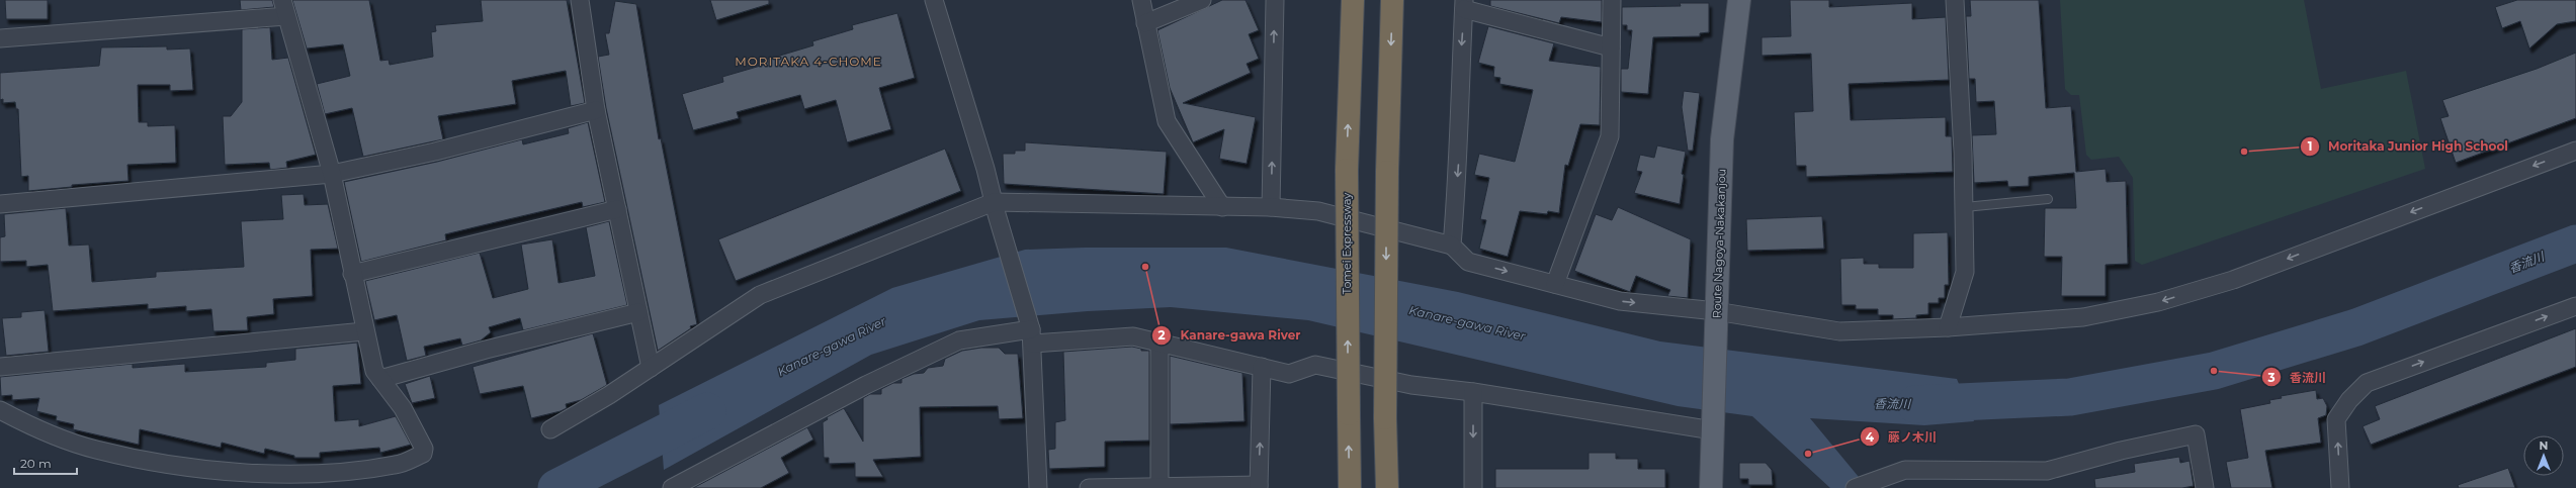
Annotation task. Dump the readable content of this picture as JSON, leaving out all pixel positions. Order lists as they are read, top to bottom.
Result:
{
  "streets": {
    "highway": ["Tomei Expressway"],
    "main road": ["Route Nagoya-Nakakanjou"]
  },
  "districts": ["MORITAKA 4-CHOME"],
  "water": ["香流川", "Kanare-gawa River"],
  "places": [
    "Moritaka Junior High School",
    "Kanare-gawa River",
    "香流川",
    "藤ノ木川"
  ],
  "scale_bar": "20 m",
  "north": "top"
}
